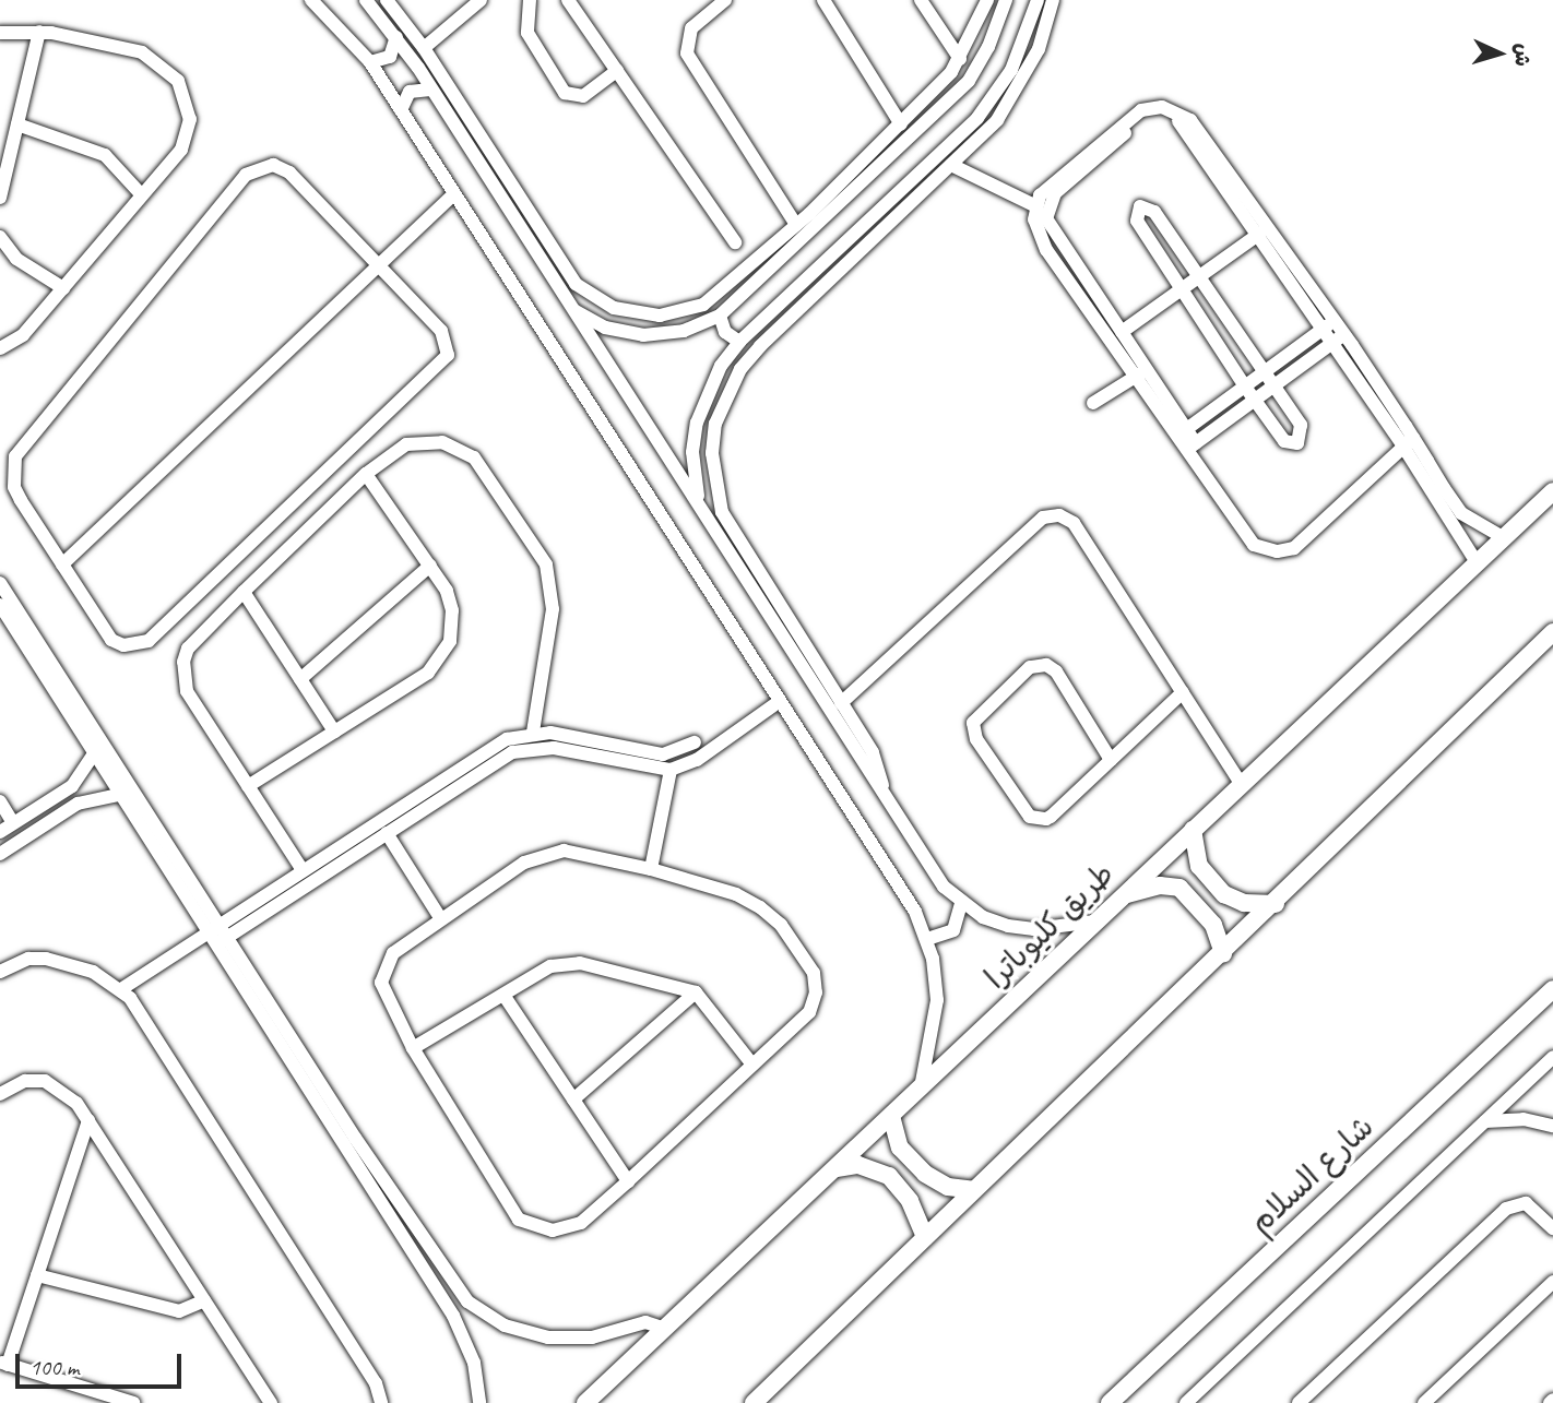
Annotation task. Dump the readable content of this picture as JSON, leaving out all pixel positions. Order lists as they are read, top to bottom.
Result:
{
  "streets": {
    "main road": ["طريق كليوباترا", "شارع السلام"]
  },
  "scale_bar": "100 m",
  "north": "right"
}
